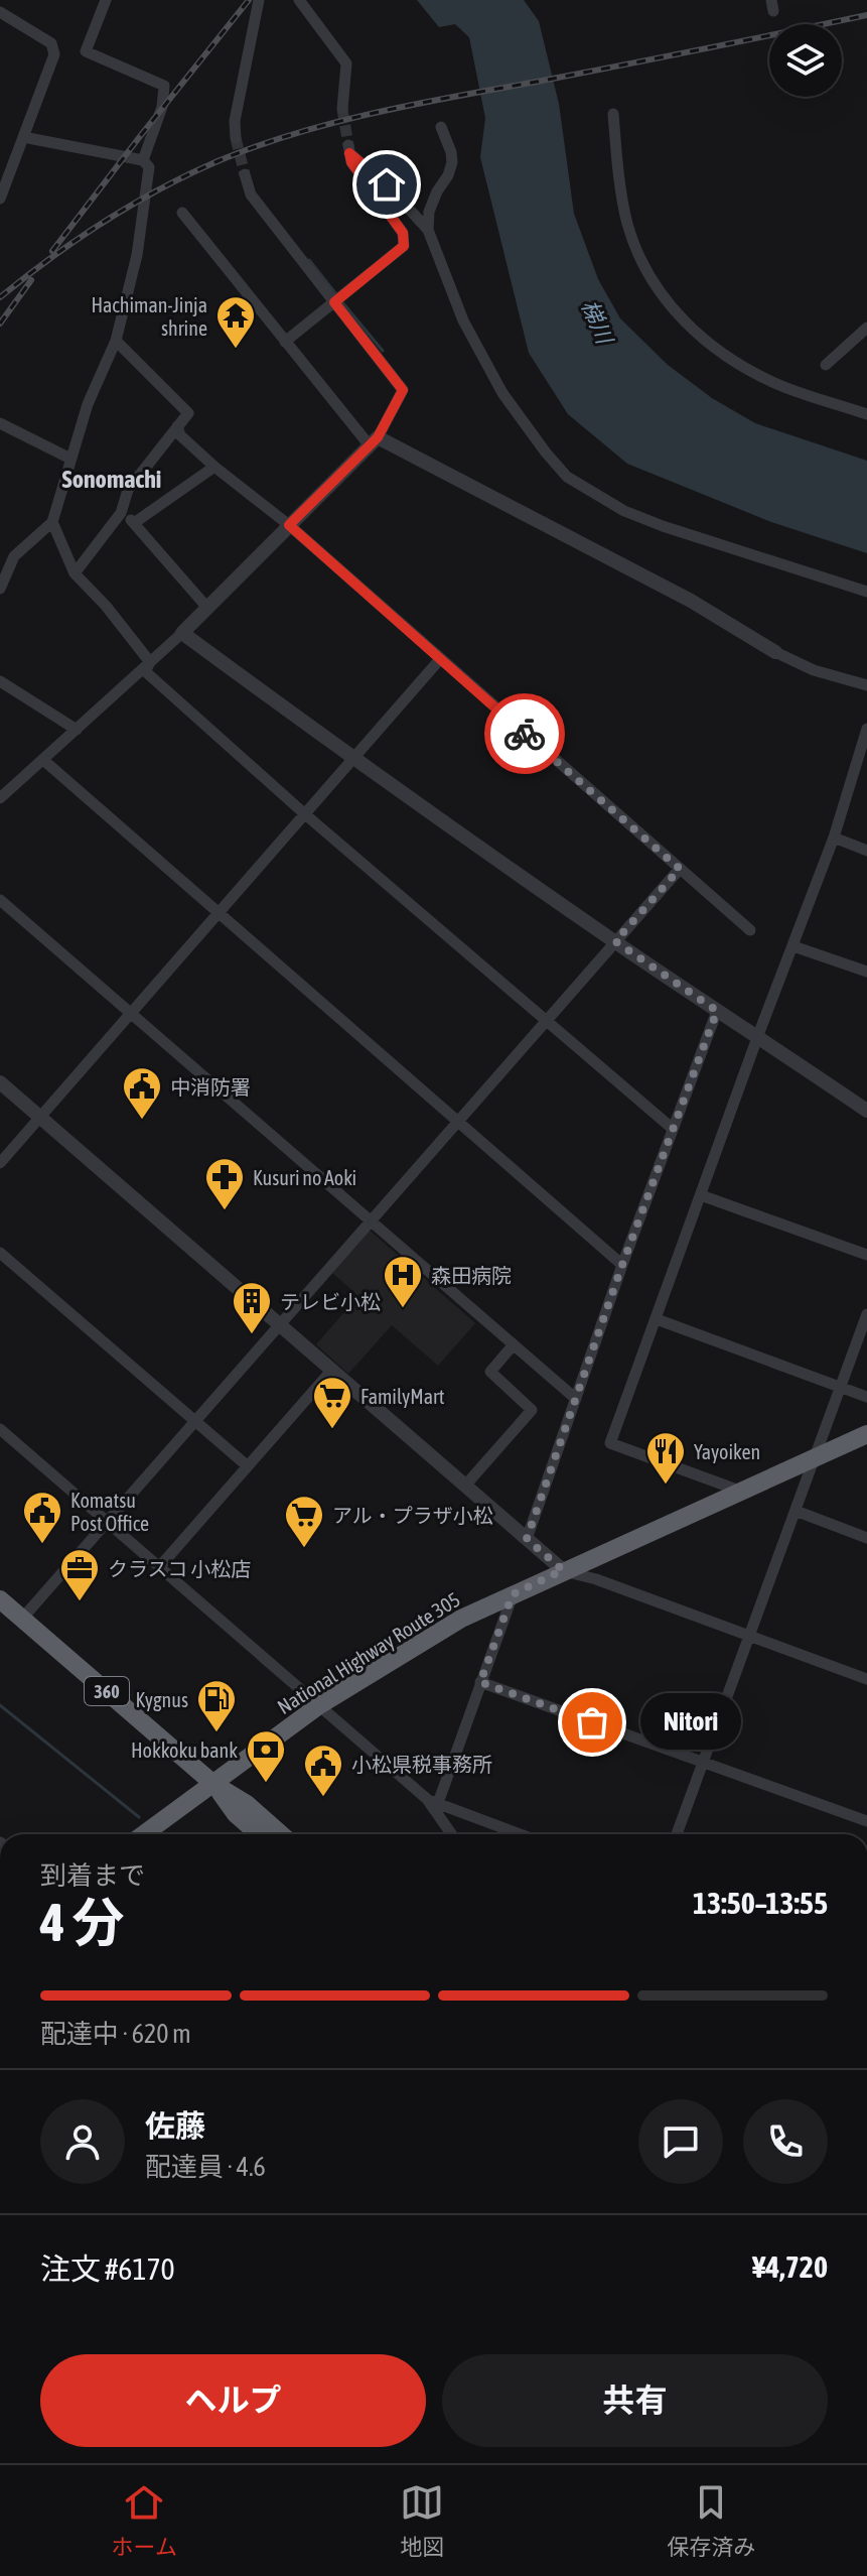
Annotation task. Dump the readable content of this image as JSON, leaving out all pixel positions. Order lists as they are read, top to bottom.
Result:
{
  "streets": {
    "highway": ["National Highway Route 305", "360"]
  },
  "crossings": [
    ["National Highway Route 305", "360"]
  ],
  "districts": ["Sonomachi"],
  "water": ["梯川"],
  "places": {
    "temple": ["Hachiman-Jinja shrine"],
    "public building": ["中消防署", "Komatsu Post Office", "小松県税事務所"],
    "pharmacy": ["Kusuri no Aoki"],
    "hospital": ["森田病院"],
    "building": ["テレビ小松"],
    "supermarket": ["FamilyMart", "アル・プラザ小松"],
    "restaurant": ["Yayoiken"],
    "office": ["クラスコ 小松店"],
    "other": ["Nitori"],
    "fuel station": ["Kygnus"],
    "bank": ["Hokkoku bank"]
  },
  "page": {
    "bubble": "Nitori",
    "heading": ["4 分", "到着まで", "13:50–13:55"],
    "panel": [
      "佐藤",
      "配達員 · 4.6",
      "注文 #6170",
      "¥4,720"
    ],
    "bar": "配達中 · 620 m",
    "buttons": ["ヘルプ", "共有"],
    "tabs": ["ホーム", "地図", "保存済み"]
  }
}
